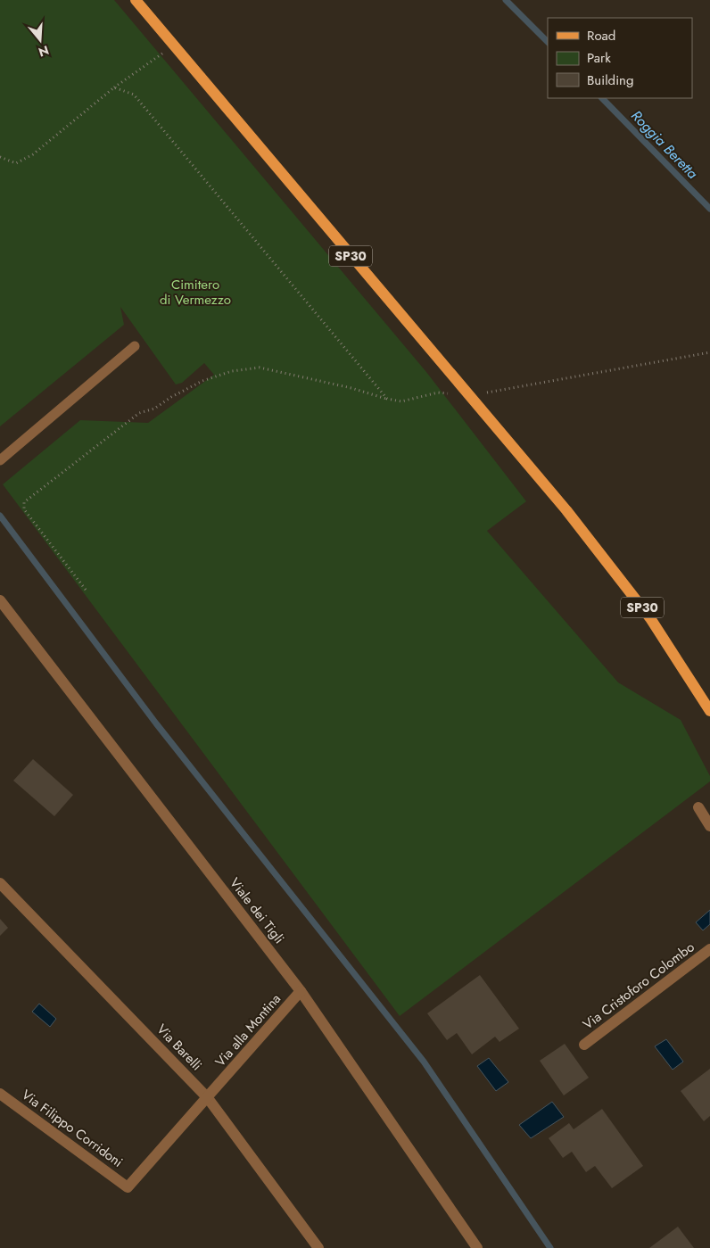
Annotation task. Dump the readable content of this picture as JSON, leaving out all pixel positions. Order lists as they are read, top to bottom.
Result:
{
  "streets": {
    "main road": ["SP30"],
    "street": [
      "Viale dei Tigli",
      "Via Cristoforo Colombo",
      "Via alla Montina",
      "Via Barelli",
      "Via Filippo Corridoni"
    ]
  },
  "crossings": [
    ["Viale dei Tigli", "Via alla Montina"],
    ["Via alla Montina", "Via Barelli"],
    ["Via alla Montina", "Via Filippo Corridoni"]
  ],
  "water": ["Roggia Beretta"],
  "parks": ["Cimitero di Vermezzo"],
  "legend": ["Road", "Park", "Building"],
  "north": "bottom"
}
